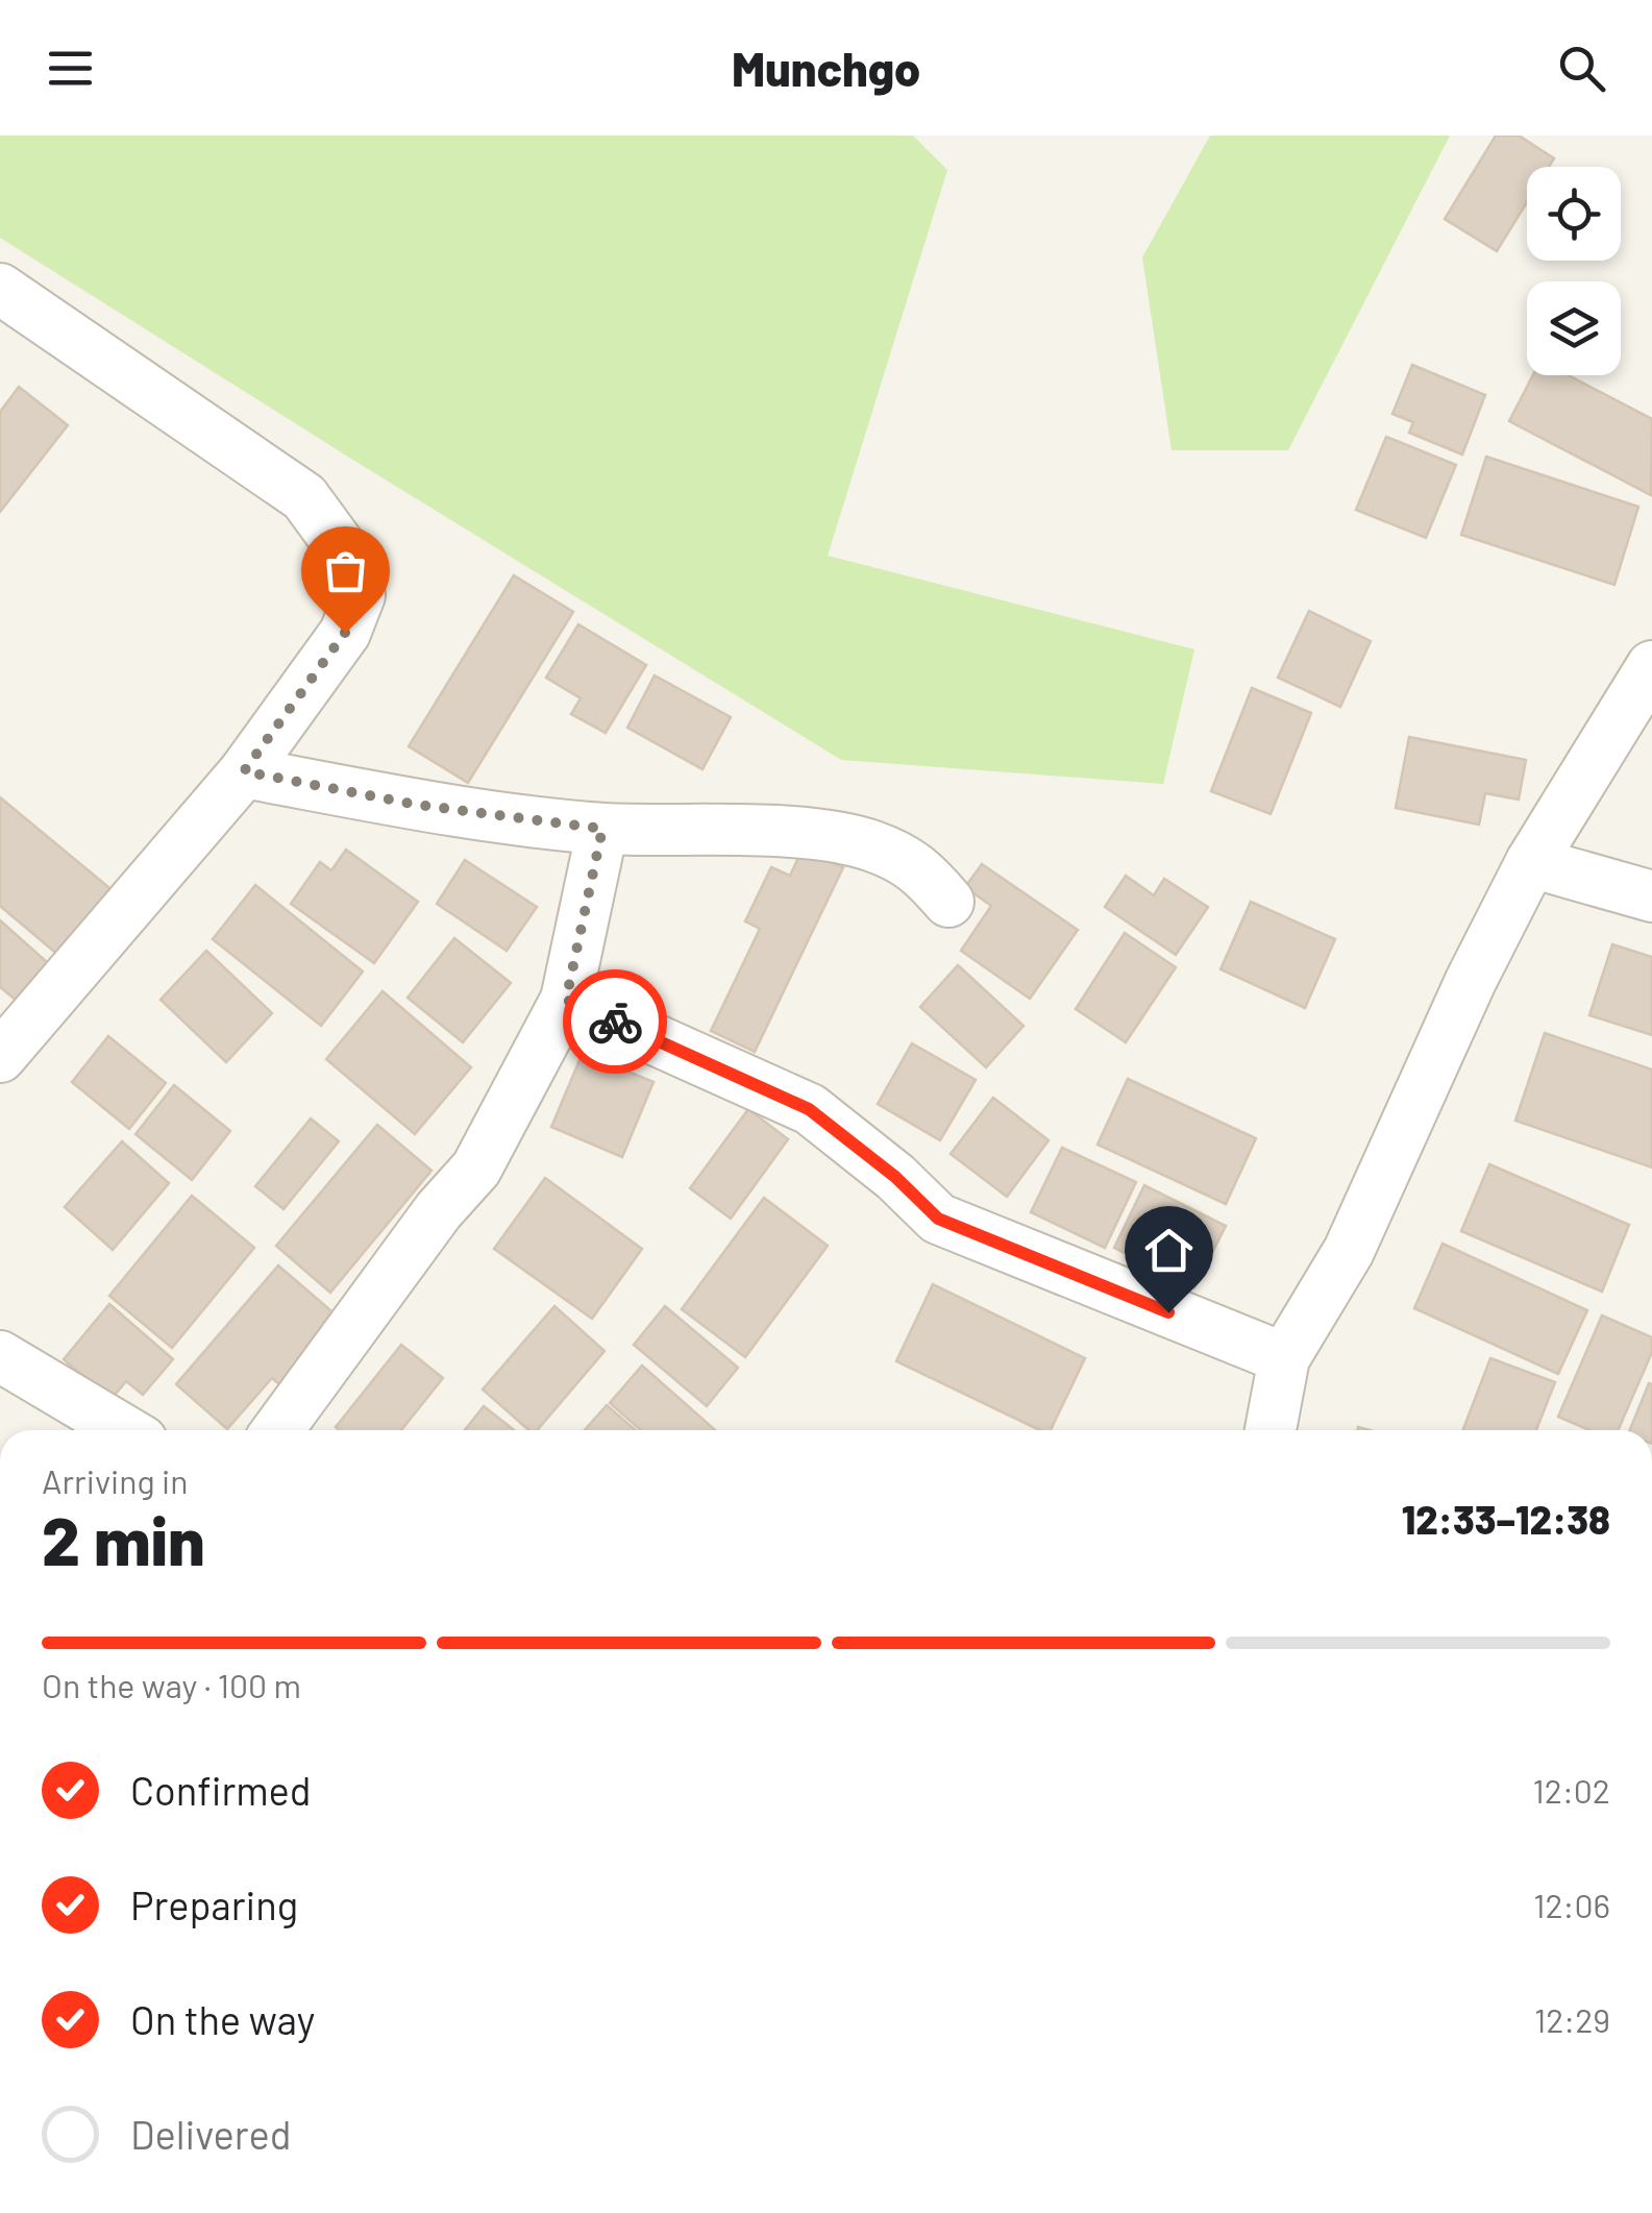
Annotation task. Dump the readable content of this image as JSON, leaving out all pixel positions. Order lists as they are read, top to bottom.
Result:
{
  "page": {
    "header": "Munchgo",
    "heading": ["2 min", "Arriving in", "12:33–12:38"],
    "bar": "On the way · 100 m",
    "list": [
      ["Confirmed", "12:02"],
      ["Preparing", "12:06"],
      ["On the way", "12:29"],
      "Delivered"
    ]
  }
}
